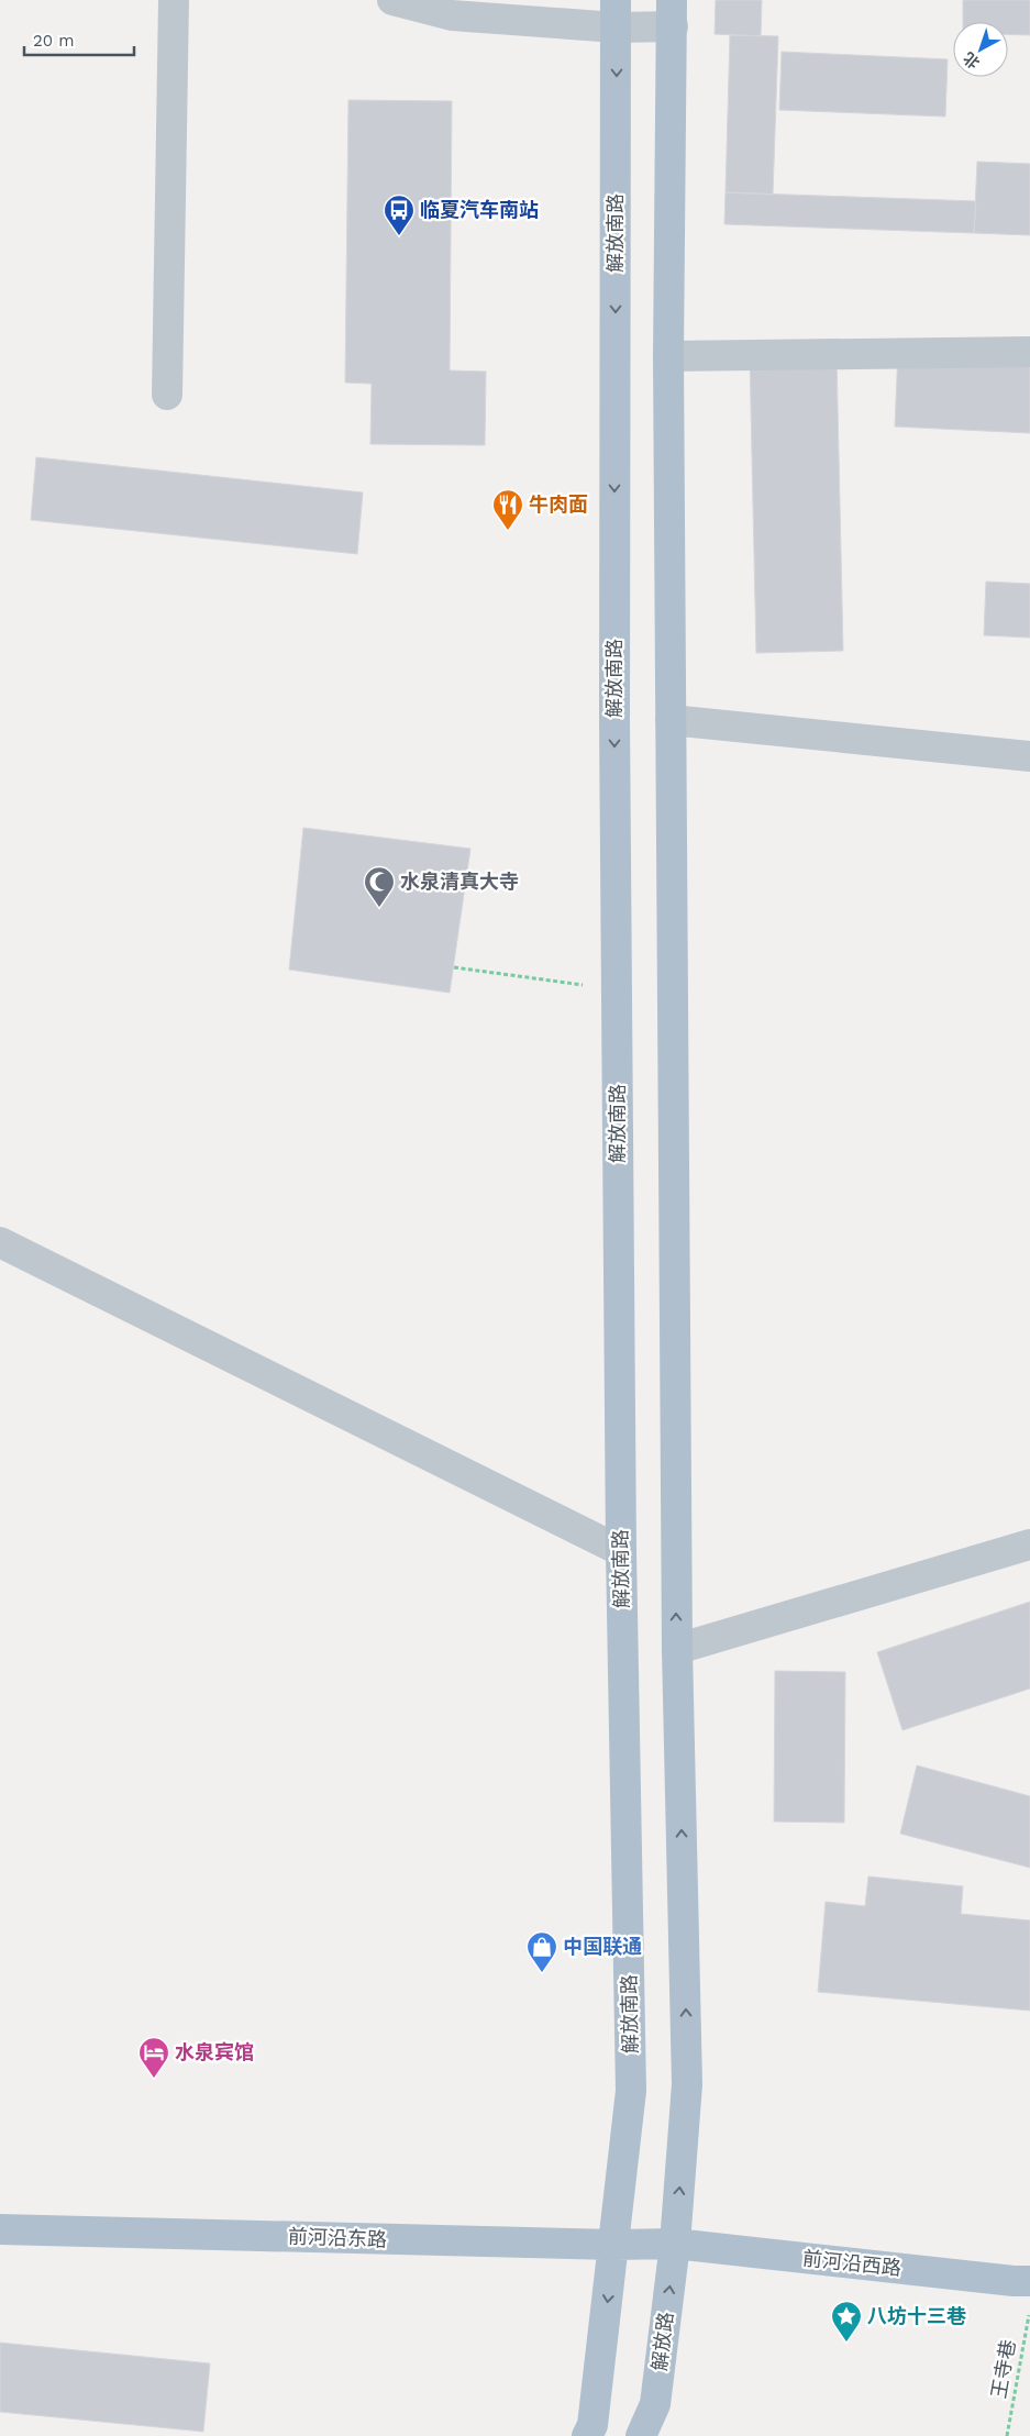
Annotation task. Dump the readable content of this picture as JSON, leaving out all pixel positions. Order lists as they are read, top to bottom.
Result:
{
  "streets": {
    "main road": [
      "解放南路",
      "前河沿东路",
      "前河沿西路",
      "解放路"
    ],
    "path": ["王寺巷"]
  },
  "crossings": [
    ["解放南路", "前河沿东路"],
    ["前河沿东路", "前河沿西路"],
    ["前河沿东路", "解放路"],
    ["前河沿西路", "解放路"]
  ],
  "places": {
    "bus stop": ["临夏汽车南站"],
    "restaurant": ["牛肉面"],
    "mosque": ["水泉清真大寺"],
    "shop": ["中国联通"],
    "hotel": ["水泉宾馆"],
    "place": ["八坊十三巷"]
  },
  "scale_bar": "20 m",
  "north": "bottom left"
}
